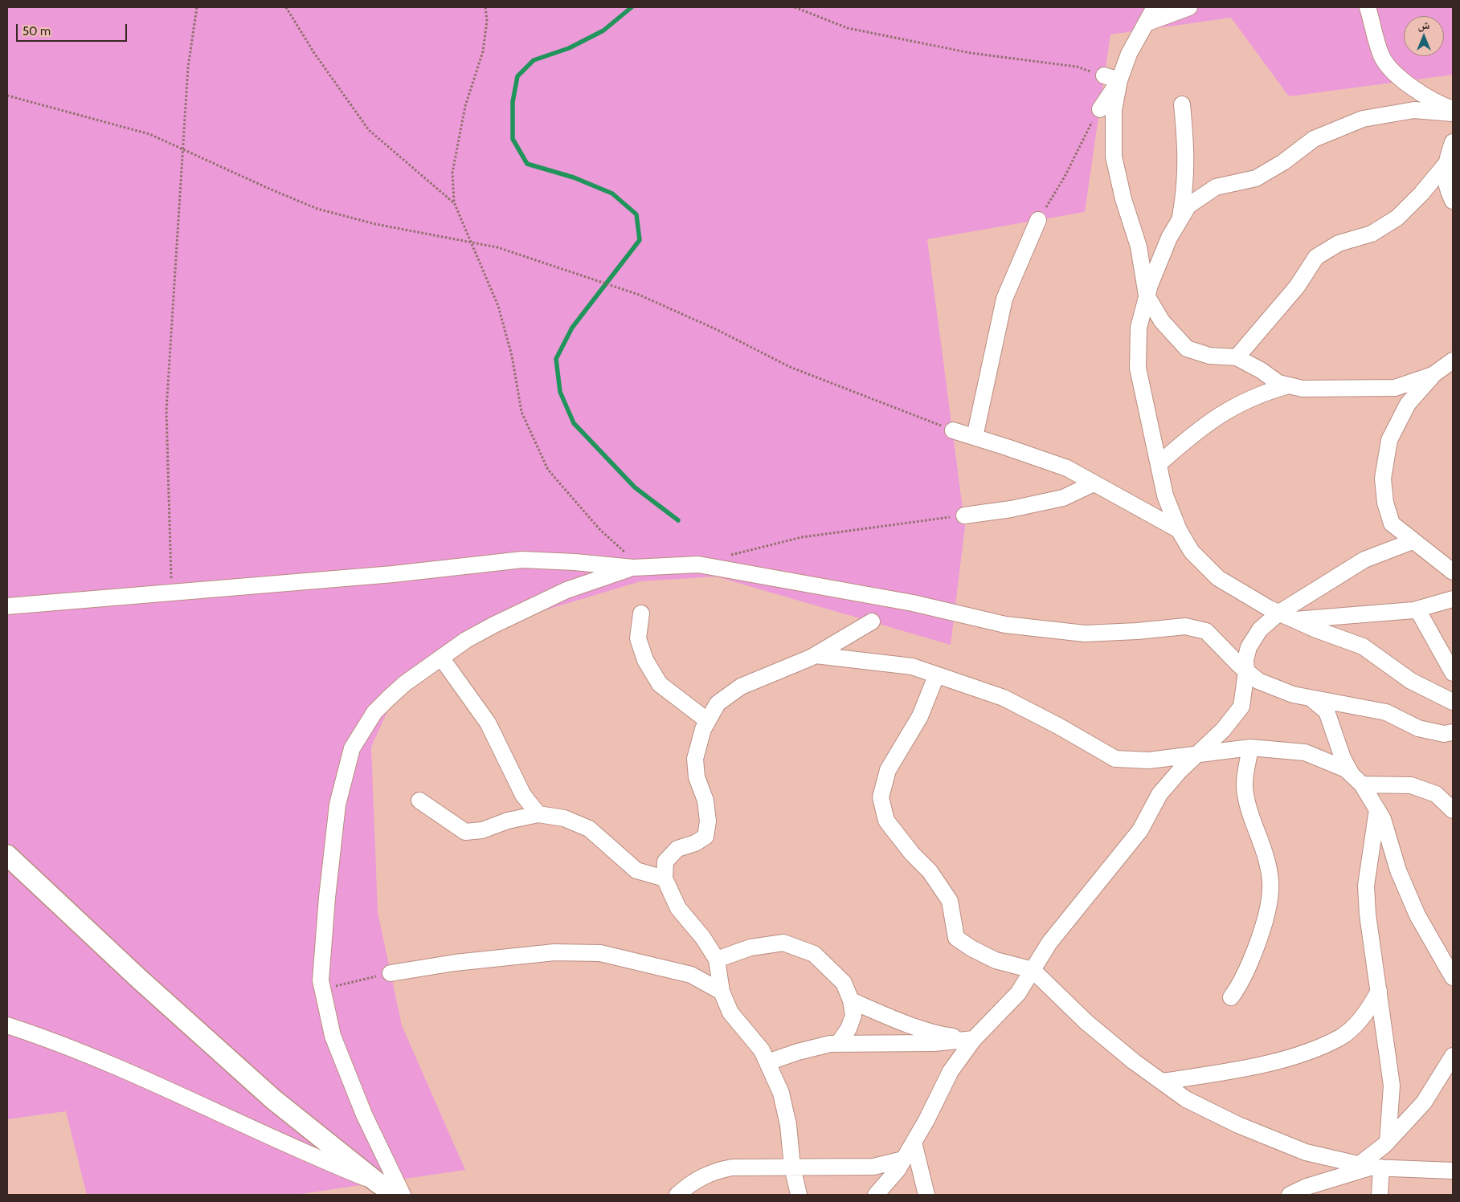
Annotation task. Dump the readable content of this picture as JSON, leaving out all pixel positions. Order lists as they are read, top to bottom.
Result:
{
  "scale_bar": "50 m",
  "north": "top"
}
